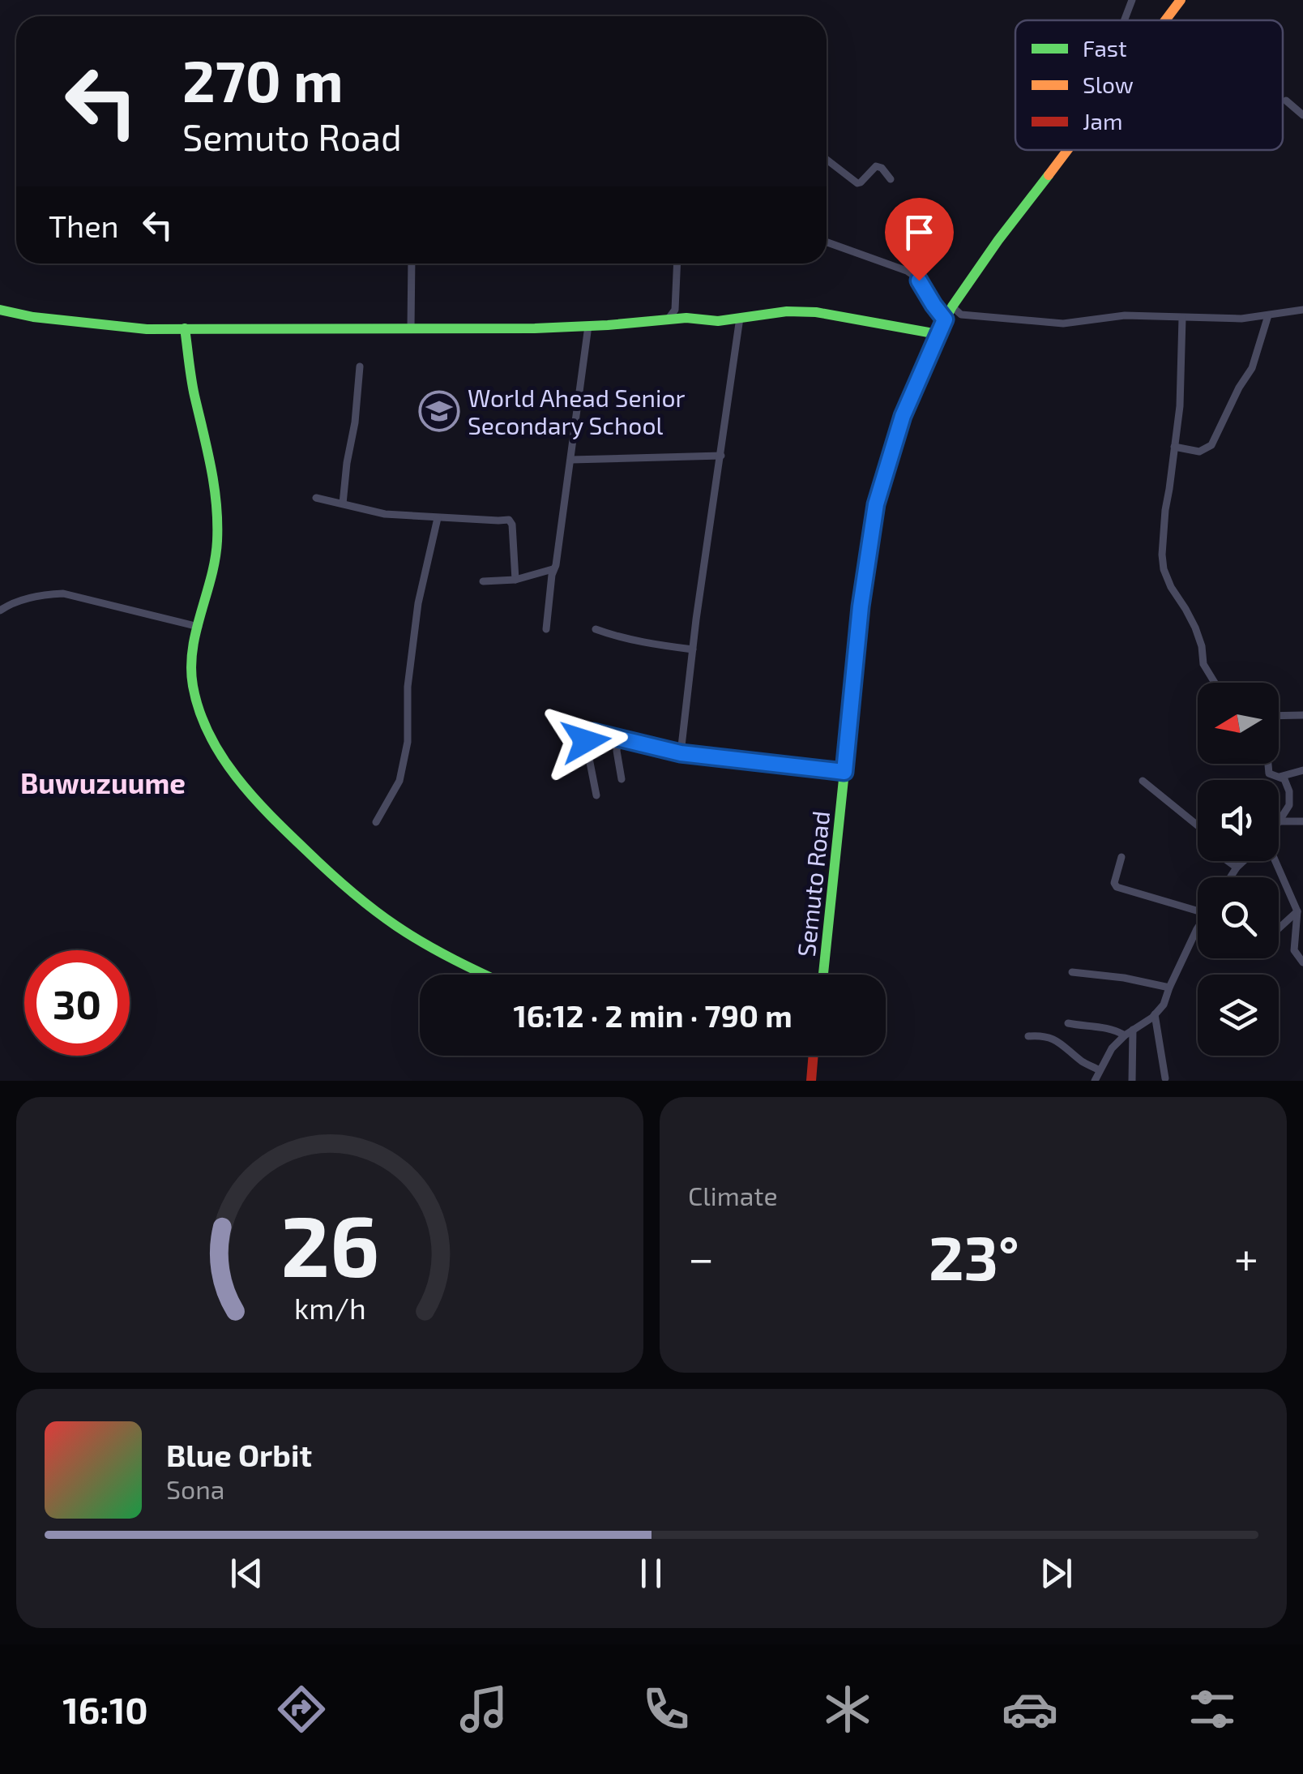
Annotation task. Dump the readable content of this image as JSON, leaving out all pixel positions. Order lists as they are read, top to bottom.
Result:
{
  "streets": {
    "street": ["Semuto Road"]
  },
  "districts": ["Buwuzuume"],
  "places": {
    "school or university": ["World Ahead Senior Secondary School"]
  },
  "legend": ["Fast", "Slow", "Jam"],
  "north": "left",
  "page": {
    "turn": ["270 m", "Semuto Road"],
    "then": "Then",
    "limit": "30",
    "trip": "16:12 · 2 min · 790 m",
    "tile": "Climate",
    "heat": ["−", "23°", "+"],
    "song": ["Blue Orbit", "Sona"],
    "tabs": "16:10",
    "gauge": ["26", "km/h"]
  }
}
